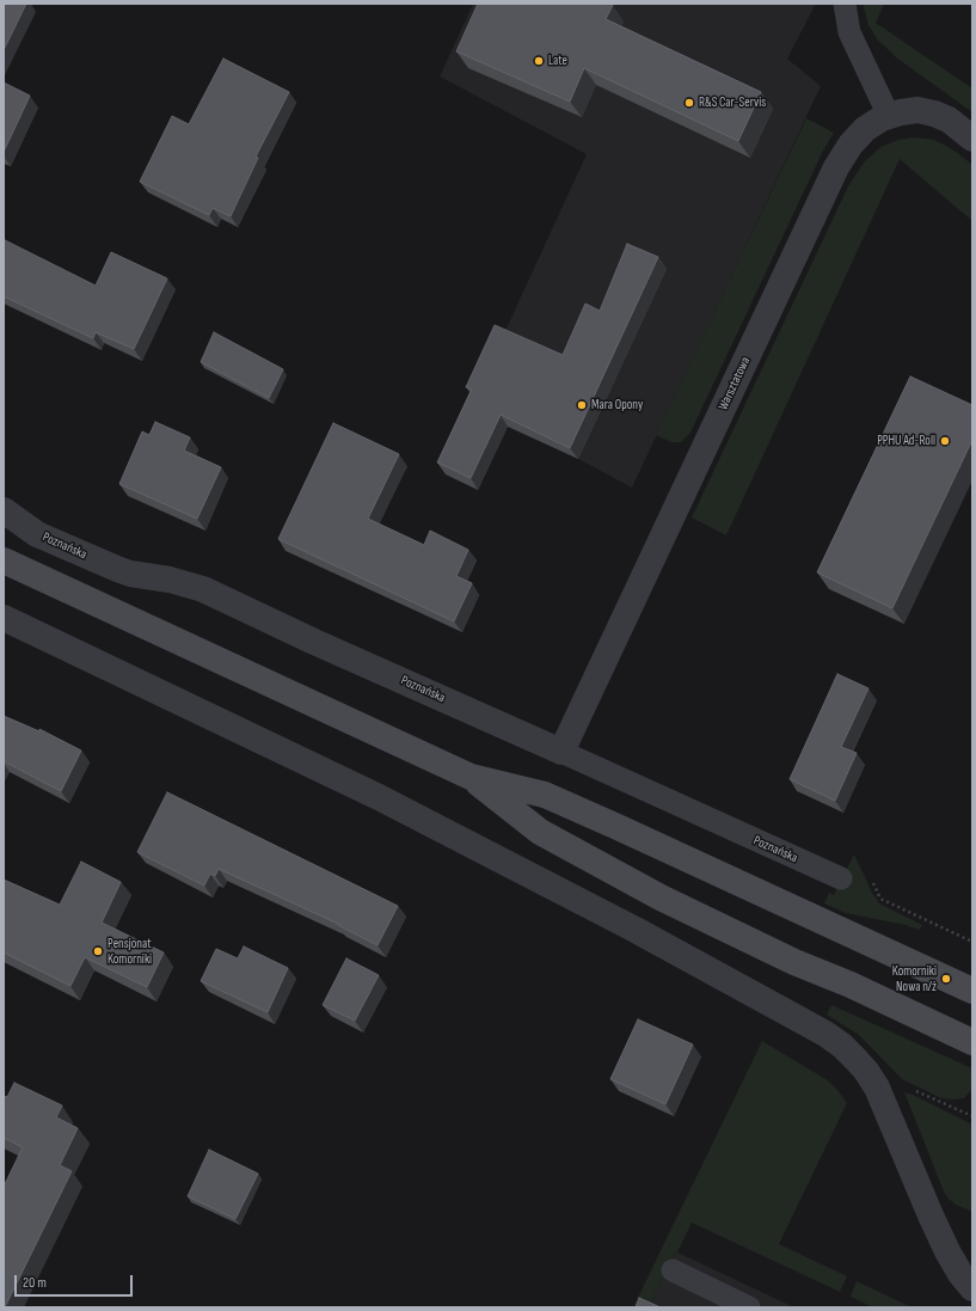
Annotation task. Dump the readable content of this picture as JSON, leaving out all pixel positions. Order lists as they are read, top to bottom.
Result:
{
  "streets": {
    "street": ["Warsztatowa", "Poznańska"]
  },
  "crossings": [
    ["Warsztatowa", "Poznańska"]
  ],
  "places": [
    "Late",
    "R&S Car-Servis",
    "Mara Opony",
    "PPHU Ad-Roll",
    "Pensjonat Komorniki",
    "Komorniki Nowa n/ż"
  ],
  "scale_bar": "20 m"
}
